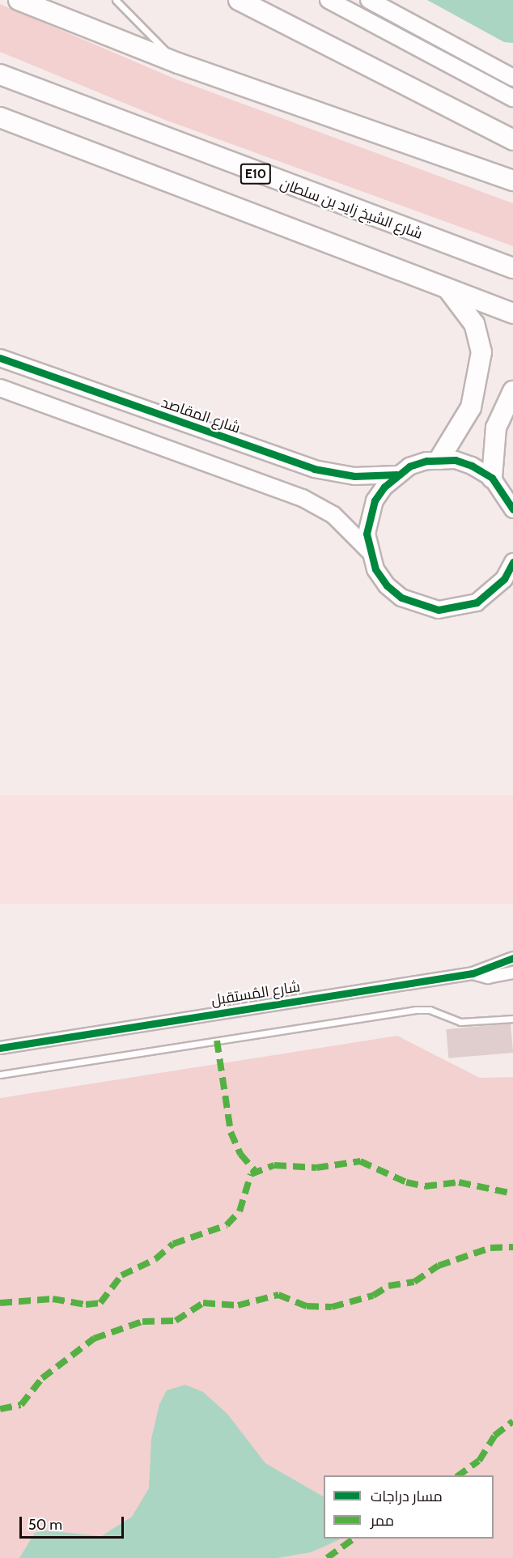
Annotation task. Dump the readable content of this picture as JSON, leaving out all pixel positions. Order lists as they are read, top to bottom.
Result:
{
  "streets": {
    "highway": ["E10", "شارع الشيخ زايد بن سلطان"],
    "street": ["شارع المقاصد", "شارع المُستقبل"]
  },
  "legend": ["مسار دراجات", "ممر"],
  "scale_bar": "50 m"
}
